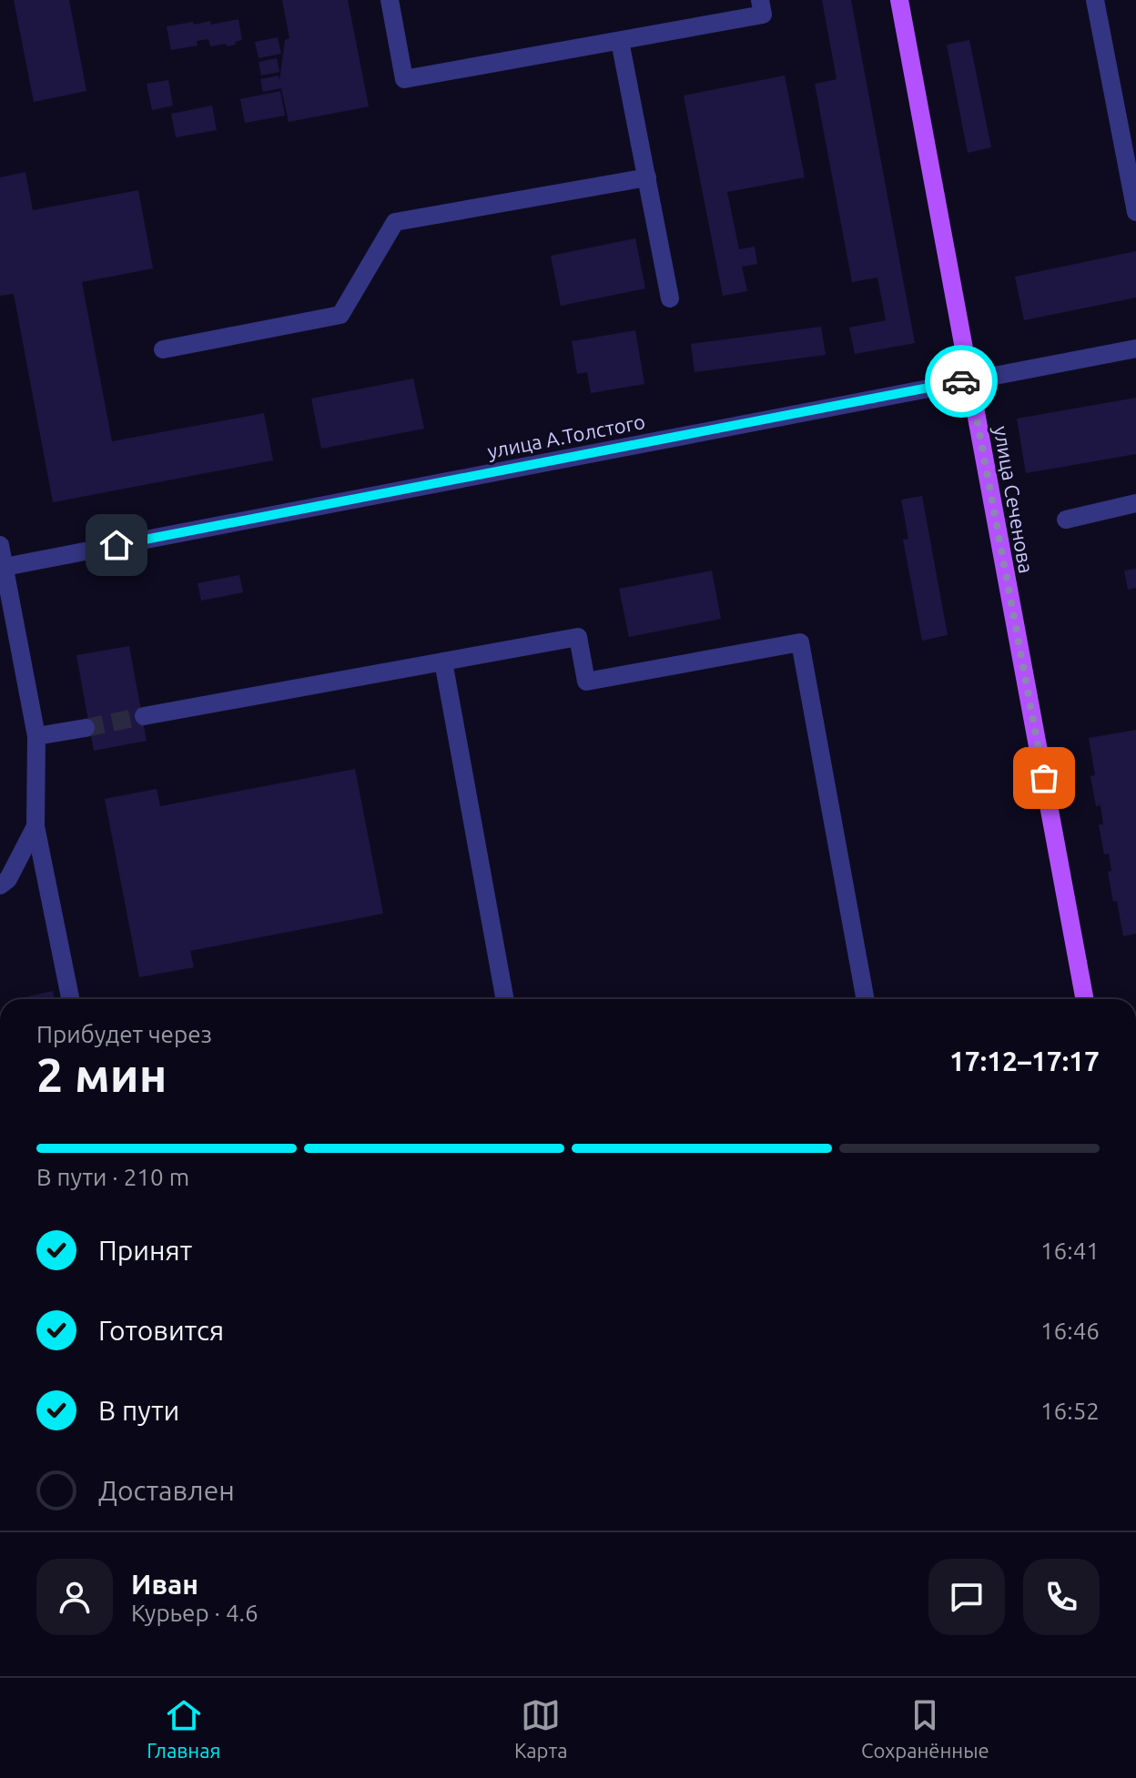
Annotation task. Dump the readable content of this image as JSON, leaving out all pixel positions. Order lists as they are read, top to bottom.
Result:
{
  "streets": {
    "main road": ["улица Сеченова"],
    "street": ["улица А.Толстого"]
  },
  "crossings": [
    ["улица А.Толстого", "улица Сеченова"]
  ],
  "page": {
    "heading": ["2 мин", "Прибудет через", "17:12–17:17"],
    "panel": ["Иван", "Курьер · 4.6"],
    "bar": "В пути · 210 m",
    "list": [
      ["Принят", "16:41"],
      ["Готовится", "16:46"],
      ["В пути", "16:52"],
      "Доставлен"
    ],
    "tabs": ["Главная", "Карта", "Сохранённые"]
  }
}
